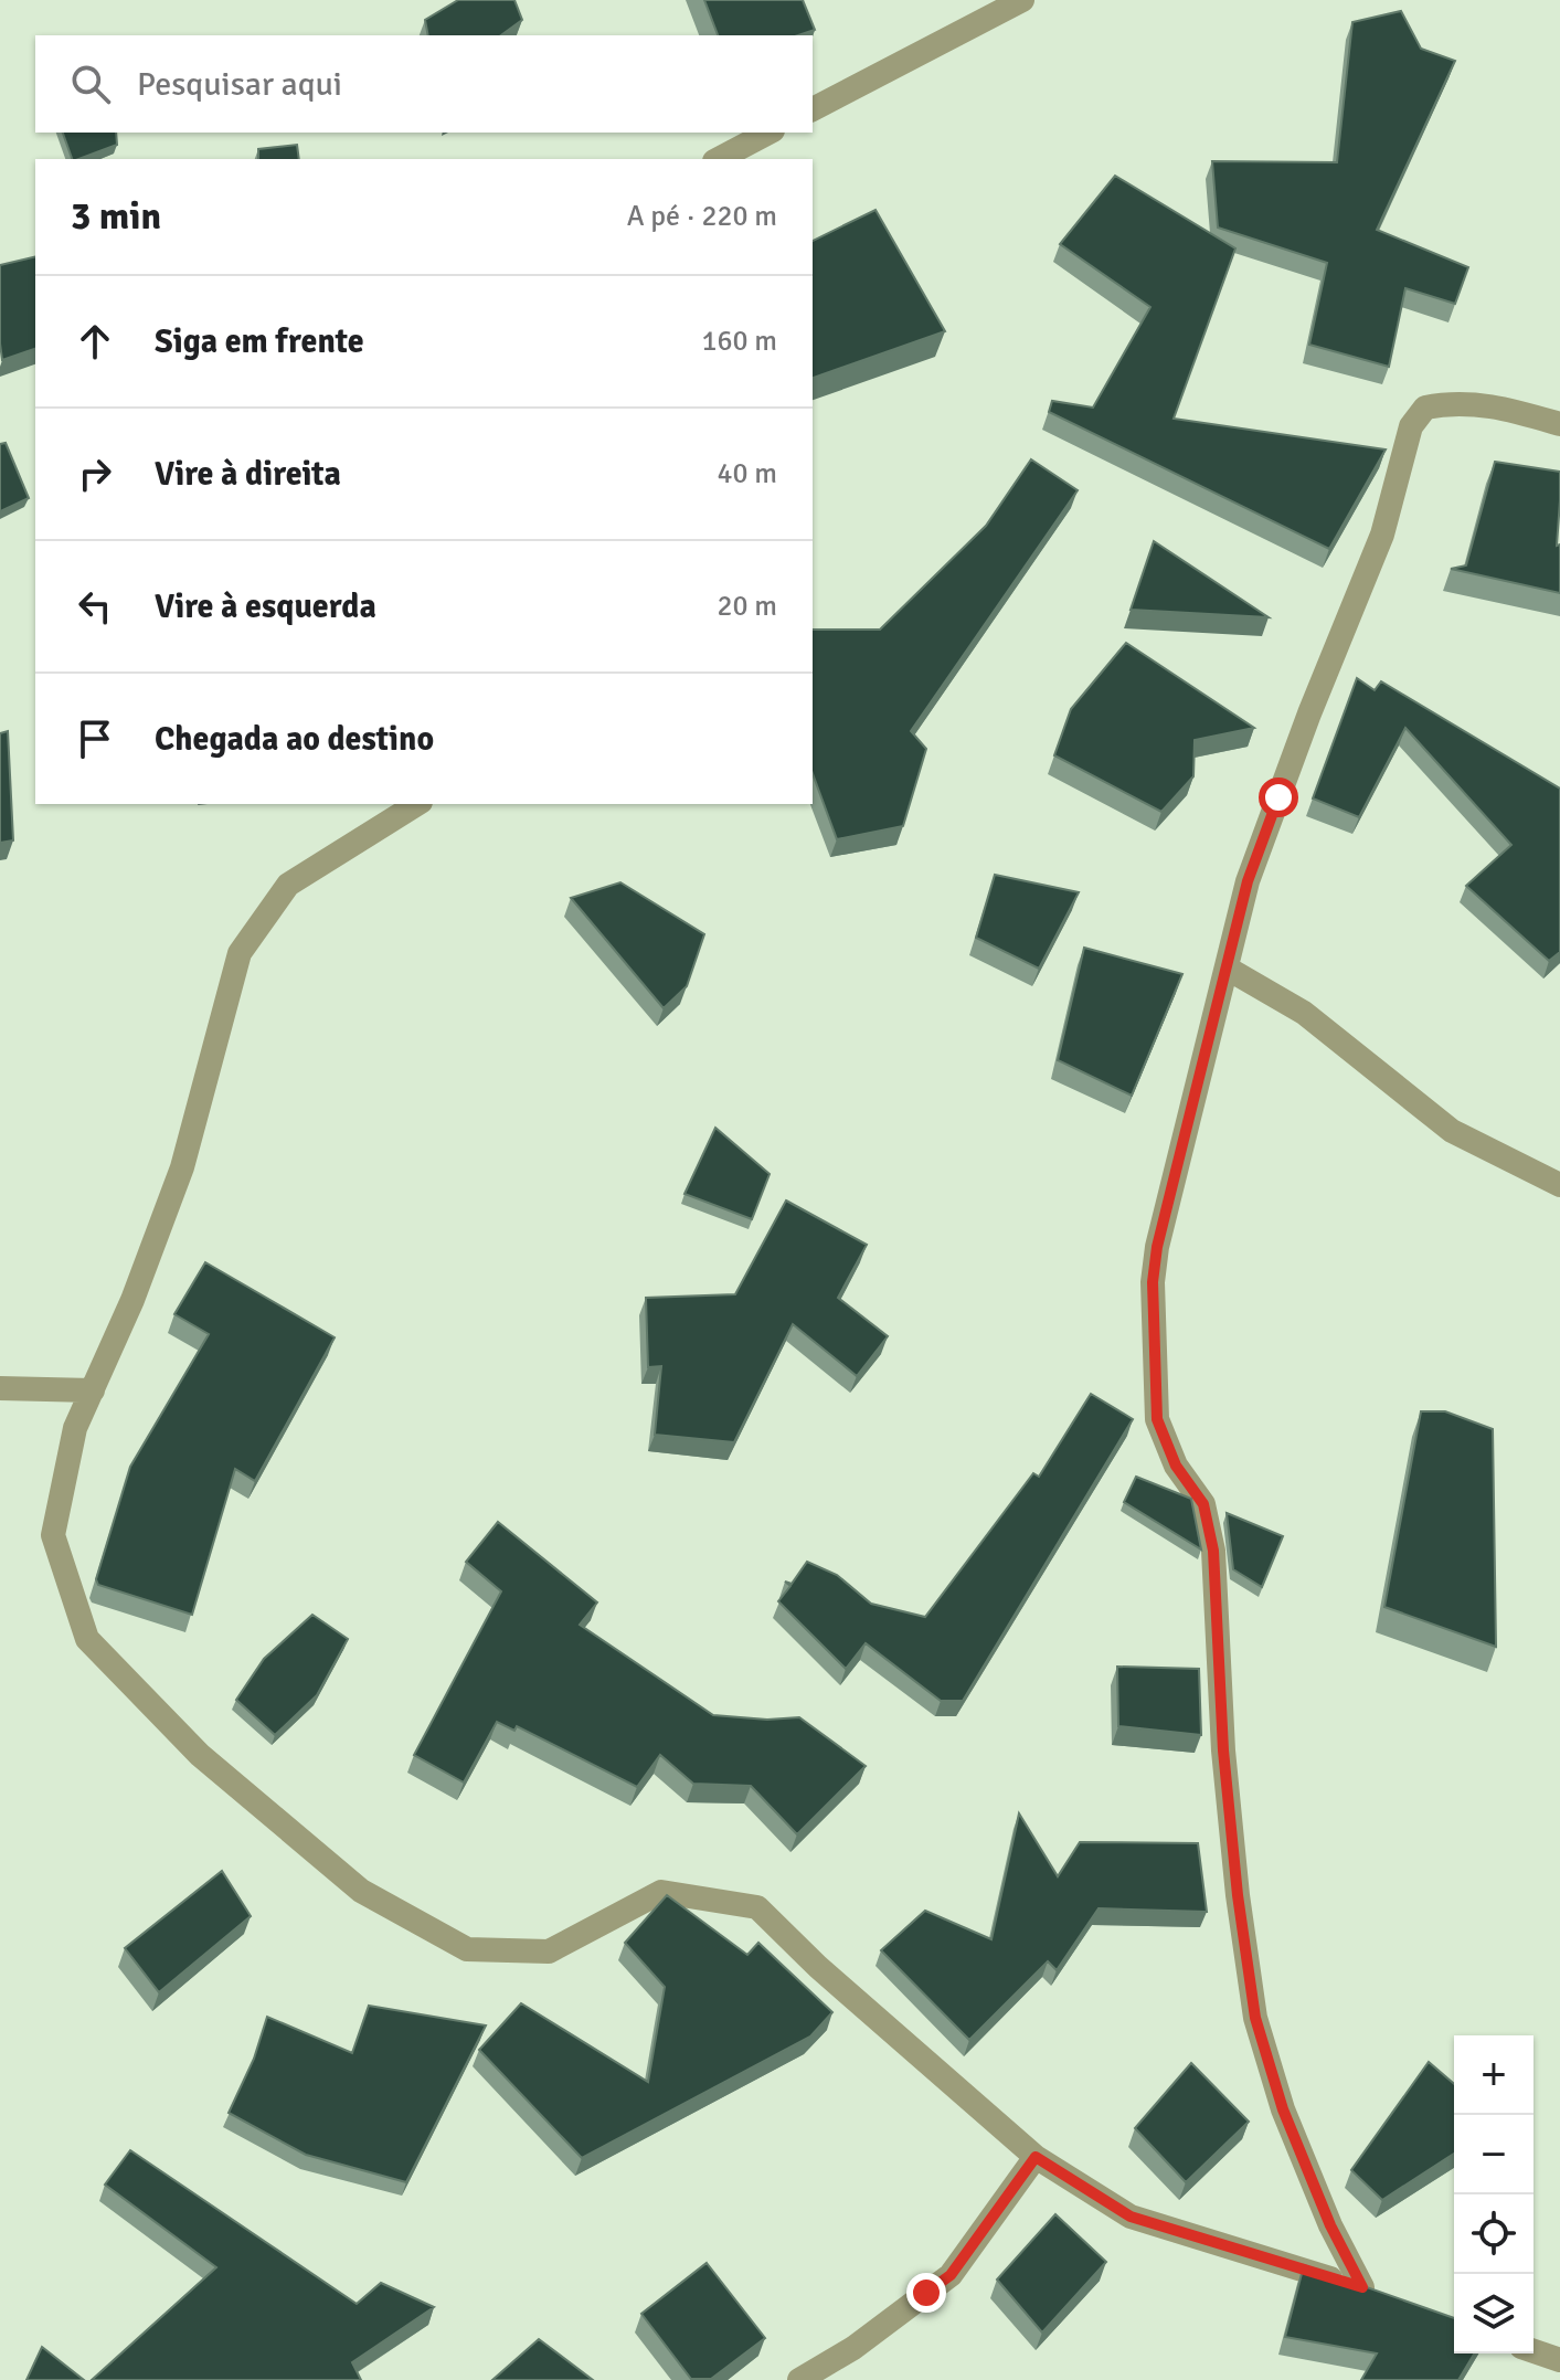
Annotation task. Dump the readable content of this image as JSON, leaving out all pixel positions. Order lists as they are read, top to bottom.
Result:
{
  "page": {
    "search": "Pesquisar aqui",
    "heading": ["3 min", "A pé · 220 m"],
    "list": [
      ["Siga em frente", "160 m"],
      ["Vire à direita", "40 m"],
      ["Vire à esquerda", "20 m"],
      "Chegada ao destino"
    ],
    "map_buttons": ["+", "−"]
  }
}
